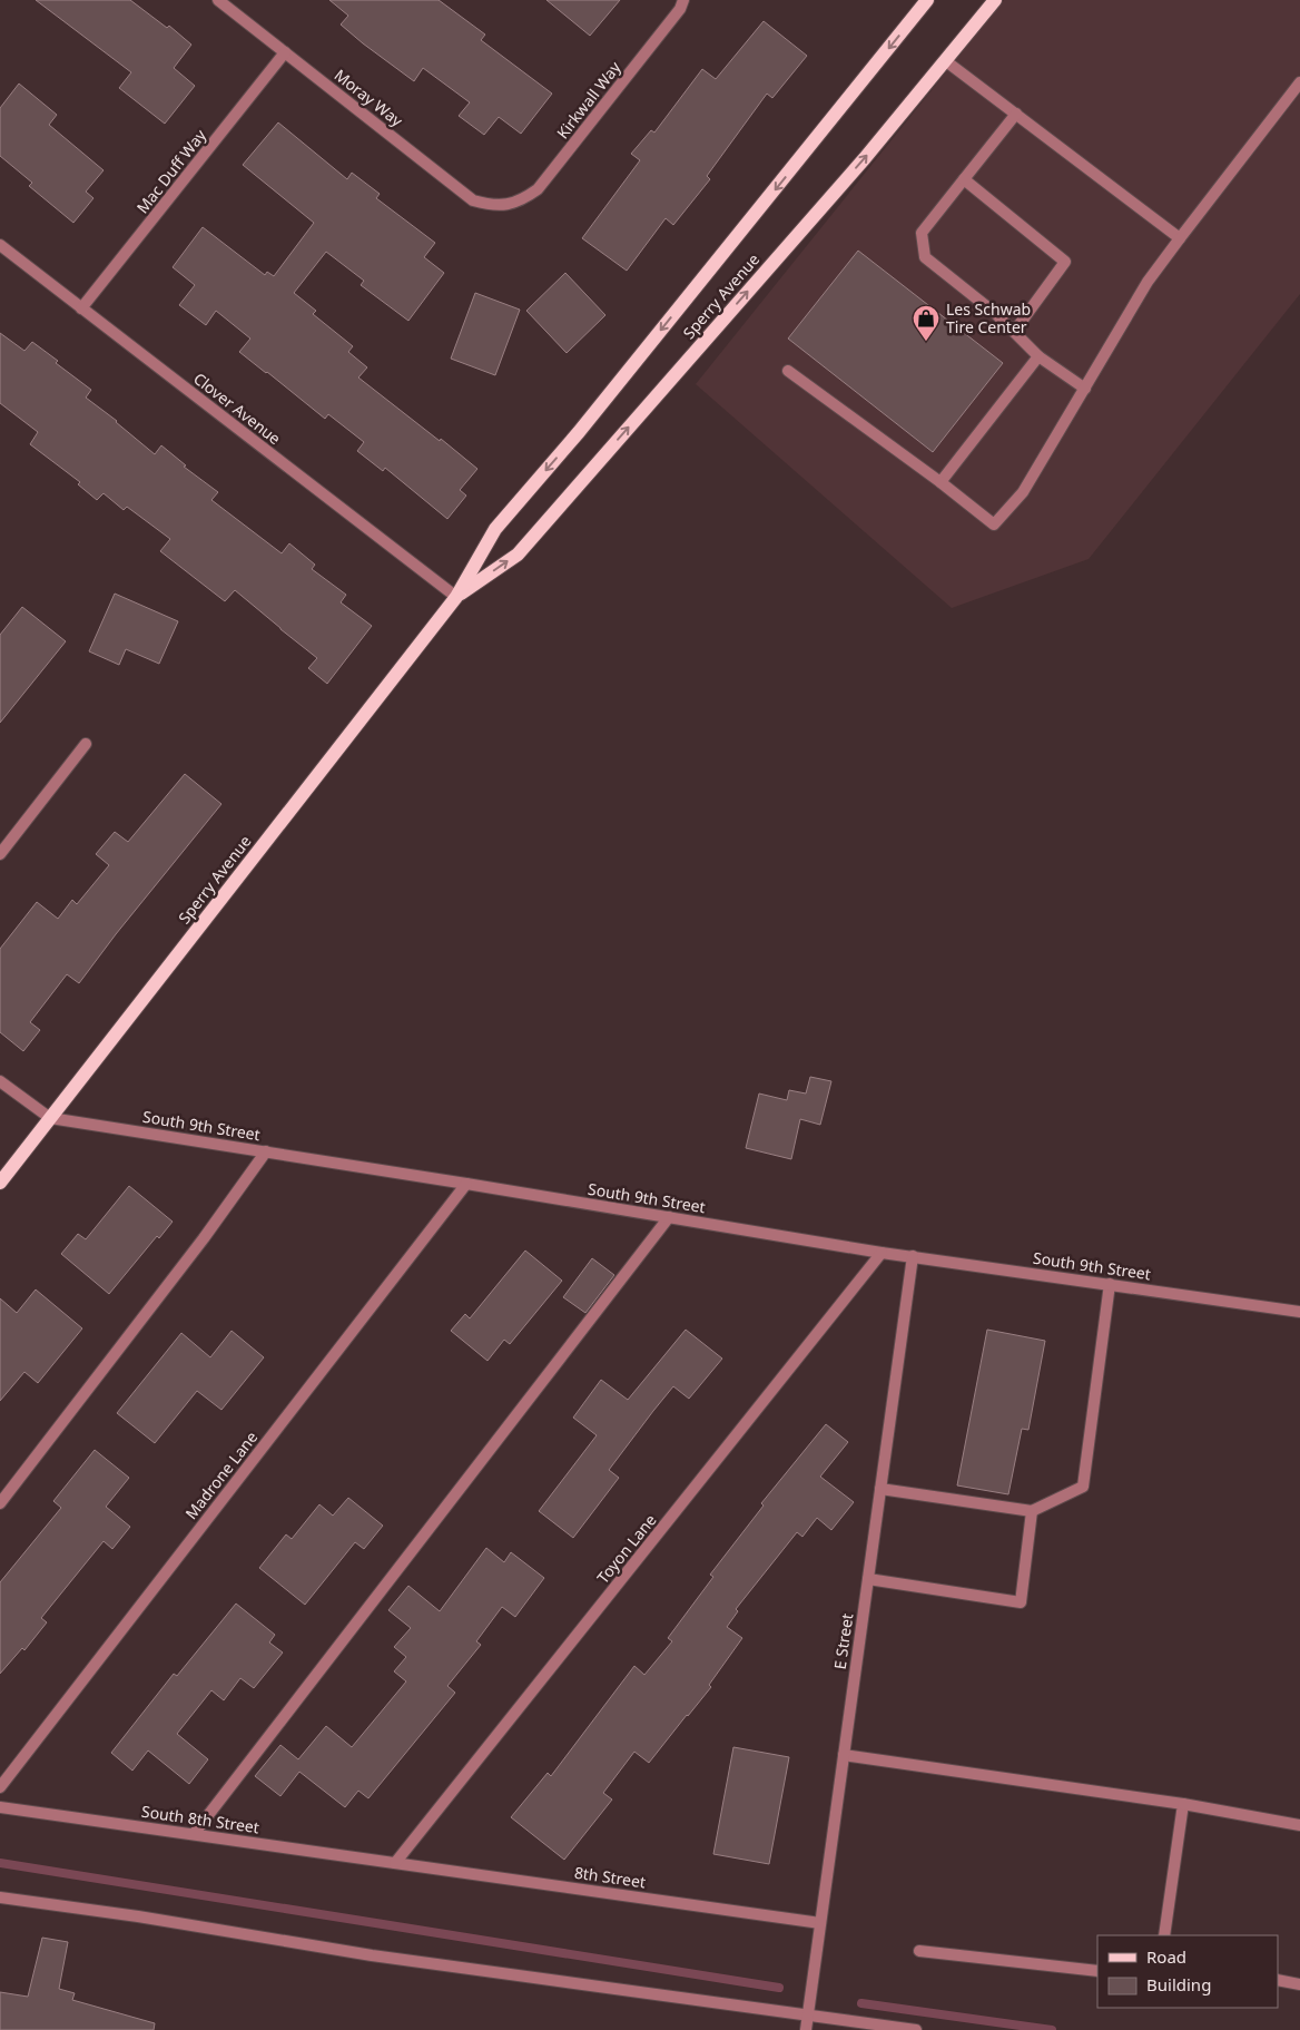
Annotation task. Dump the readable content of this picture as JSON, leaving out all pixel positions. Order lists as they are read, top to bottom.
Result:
{
  "streets": {
    "main road": ["Sperry Avenue"],
    "street": [
      "Moray Way",
      "Kirkwall Way",
      "Mac Duff Way",
      "Clover Avenue",
      "South 9th Street",
      "Madrone Lane",
      "Toyon Lane",
      "E Street",
      "South 8th Street",
      "8th Street"
    ]
  },
  "crossings": [
    ["Moray Way", "Kirkwall Way"],
    ["Moray Way", "Mac Duff Way"],
    ["Mac Duff Way", "Clover Avenue"],
    ["Sperry Avenue", "Clover Avenue"],
    ["Sperry Avenue", "South 9th Street"],
    ["South 9th Street", "Madrone Lane"],
    ["South 9th Street", "Toyon Lane"],
    ["South 9th Street", "E Street"],
    ["Toyon Lane", "South 8th Street"],
    ["Toyon Lane", "8th Street"],
    ["E Street", "8th Street"],
    ["South 8th Street", "8th Street"]
  ],
  "places": {
    "shop": ["Les Schwab Tire Center"]
  },
  "legend": ["Road", "Building"]
}
